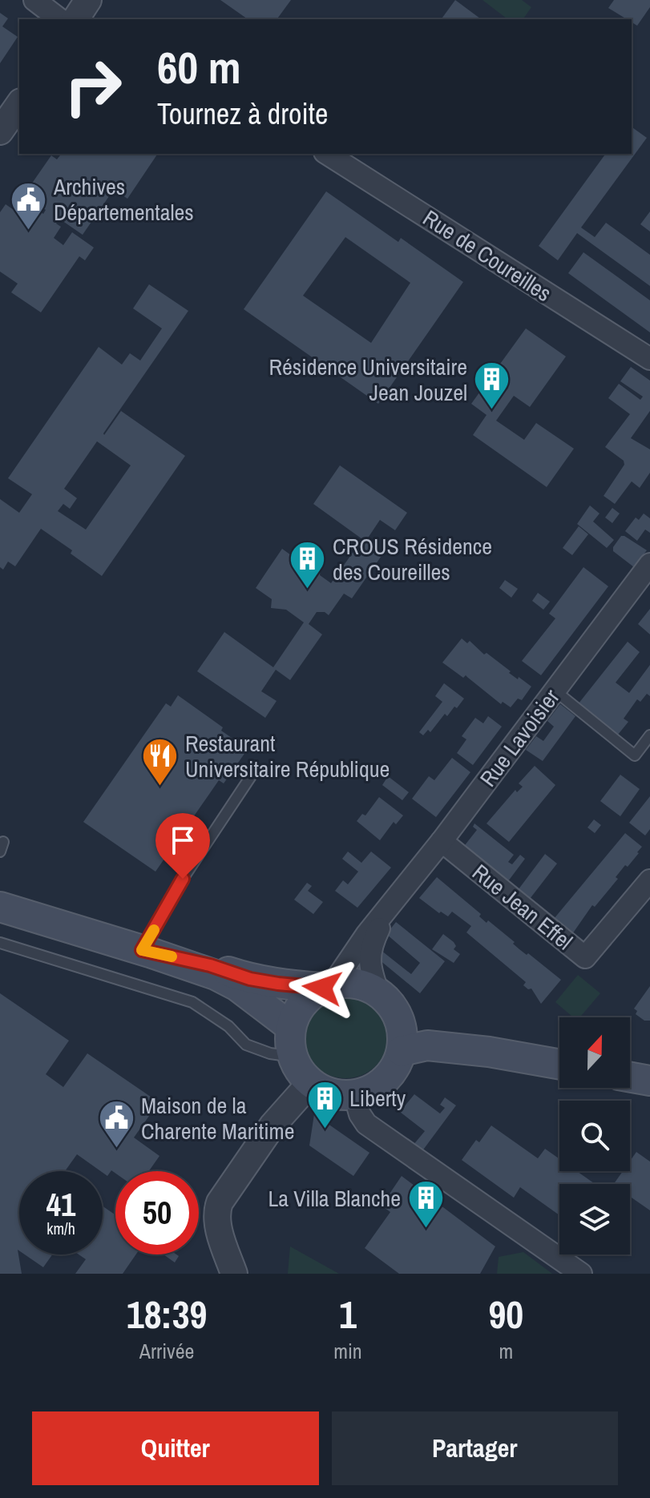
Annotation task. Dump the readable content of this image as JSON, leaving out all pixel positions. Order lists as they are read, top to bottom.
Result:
{
  "streets": {
    "street": ["Rue de Coureilles", "Rue Lavoisier", "Rue Jean Effel"]
  },
  "crossings": [
    ["Rue Lavoisier", "Rue Jean Effel"]
  ],
  "places": {
    "public building": ["Archives Départementales", "Maison de la Charente Maritime"],
    "building": [
      "Résidence Universitaire Jean Jouzel",
      "CROUS Résidence des Coureilles",
      "Liberty",
      "La Villa Blanche"
    ],
    "restaurant": ["Restaurant Universitaire République"]
  },
  "north": "top",
  "page": {
    "turn": ["60 m", "Tournez à droite"],
    "speed": "41 km/h",
    "limit": "50",
    "eta": [
      "18:39",
      "Arrivée",
      "1",
      "min",
      "90",
      "m"
    ],
    "buttons": ["Quitter", "Partager"]
  }
}
